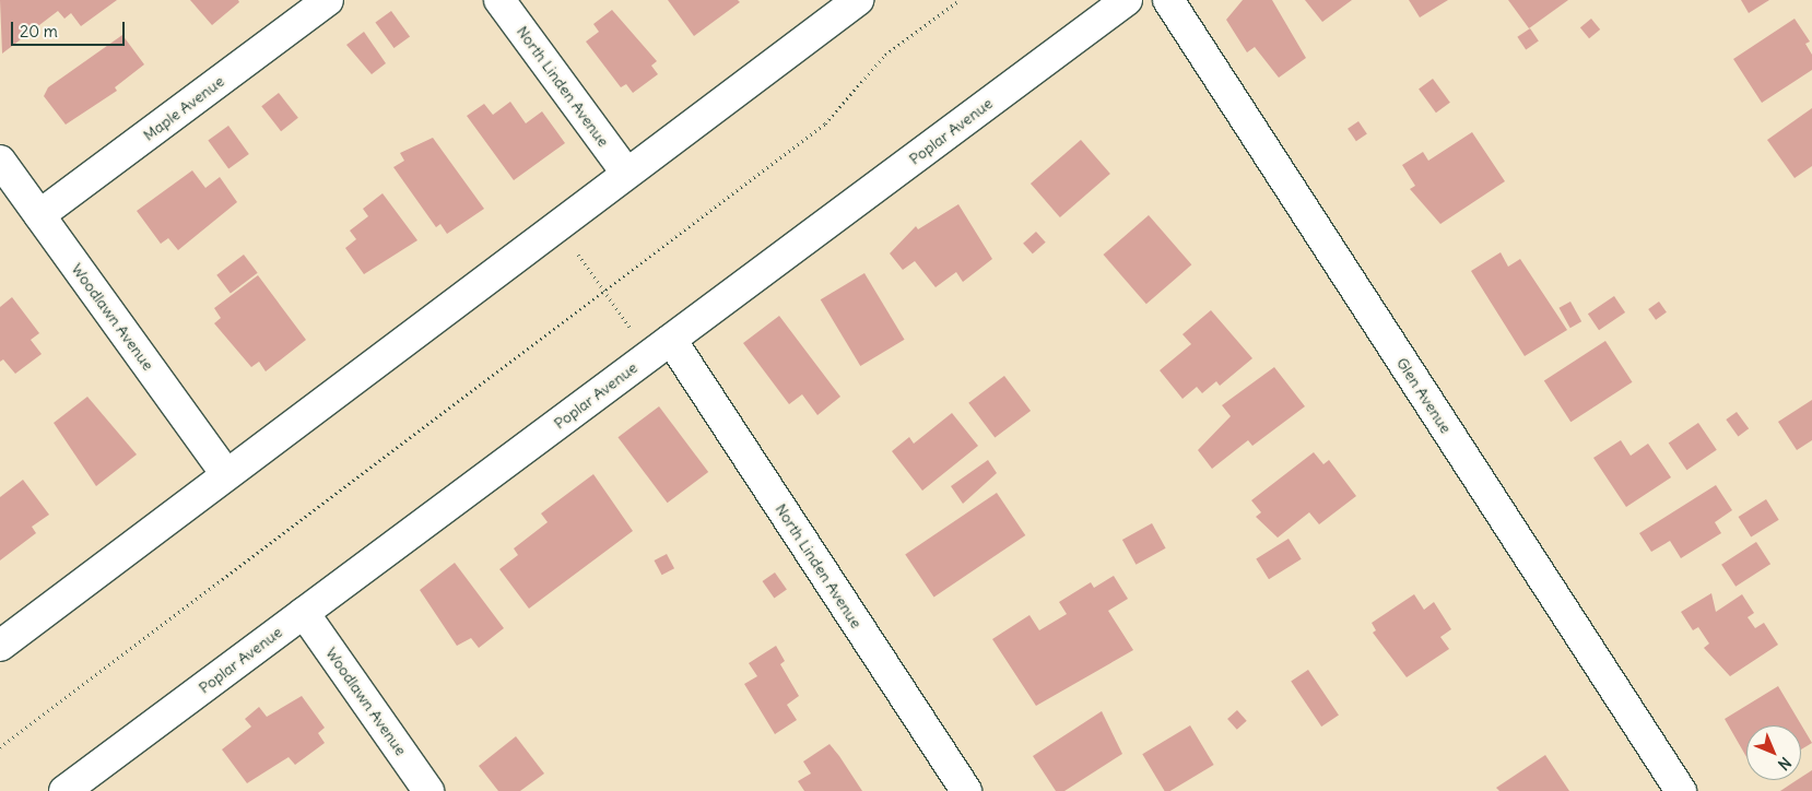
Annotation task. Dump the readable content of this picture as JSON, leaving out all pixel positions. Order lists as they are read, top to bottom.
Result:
{
  "streets": {
    "street": [
      "North Linden Avenue",
      "Maple Avenue",
      "Poplar Avenue",
      "Woodlawn Avenue",
      "Glen Avenue"
    ]
  },
  "crossings": [
    ["North Linden Avenue", "Poplar Avenue"],
    ["Maple Avenue", "Woodlawn Avenue"],
    ["Poplar Avenue", "Woodlawn Avenue"]
  ],
  "scale_bar": "20 m",
  "north": "bottom right"
}
